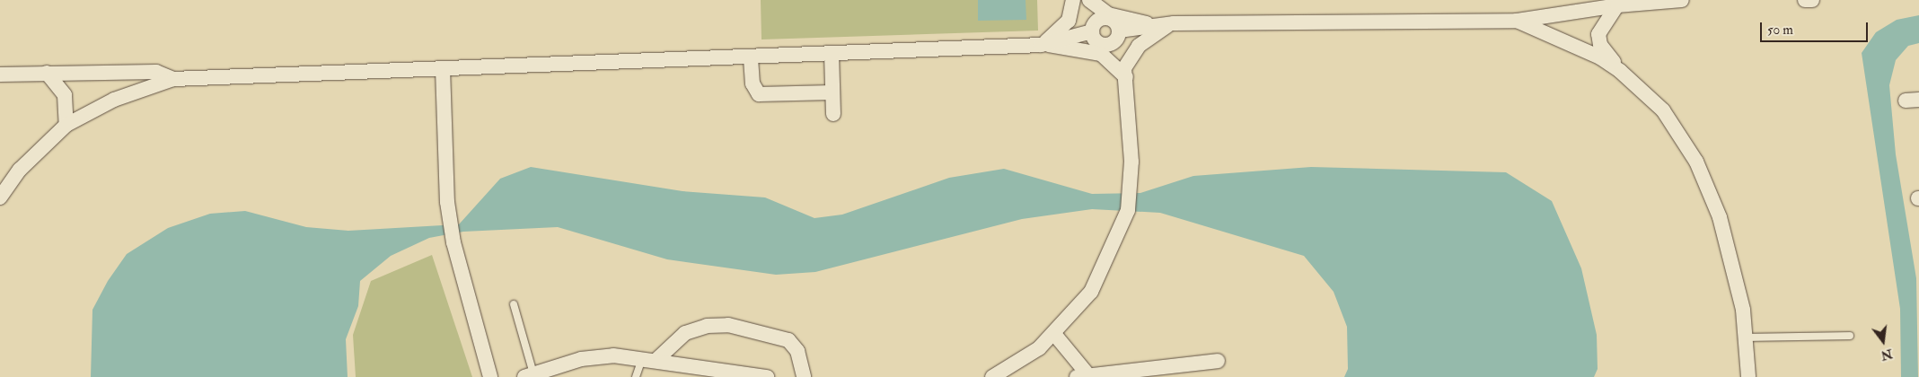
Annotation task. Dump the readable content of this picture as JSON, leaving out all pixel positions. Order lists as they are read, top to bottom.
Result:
{
  "scale_bar": "50 m",
  "north": "bottom"
}
